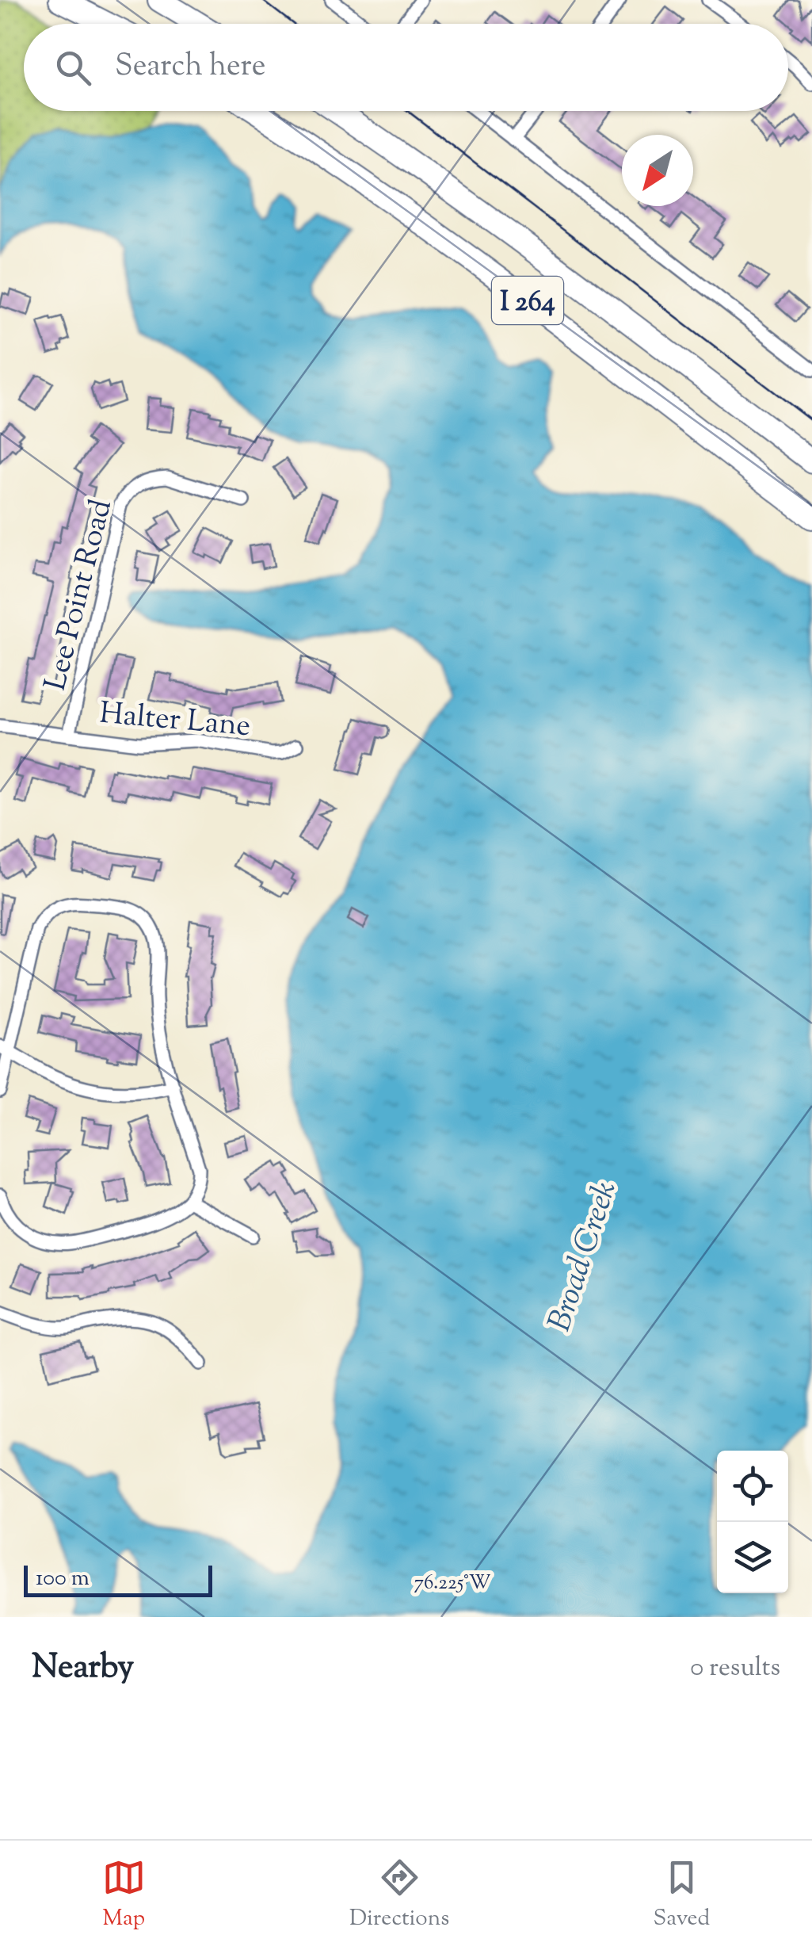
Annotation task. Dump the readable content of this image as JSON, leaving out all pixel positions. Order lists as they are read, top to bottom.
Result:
{
  "streets": {
    "highway": ["I 264"],
    "street": ["Lee Point Road", "Halter Lane"]
  },
  "crossings": [
    ["Lee Point Road", "Halter Lane"]
  ],
  "water": ["Broad Creek"],
  "scale_bar": "100 m",
  "north": "bottom left",
  "page": {
    "search": "Search here",
    "scale": "100 m",
    "heading": ["Nearby", "0 results"],
    "nav": ["Map", "Directions", "Saved"]
  },
  "coordinates": ["76.225°W"]
}
